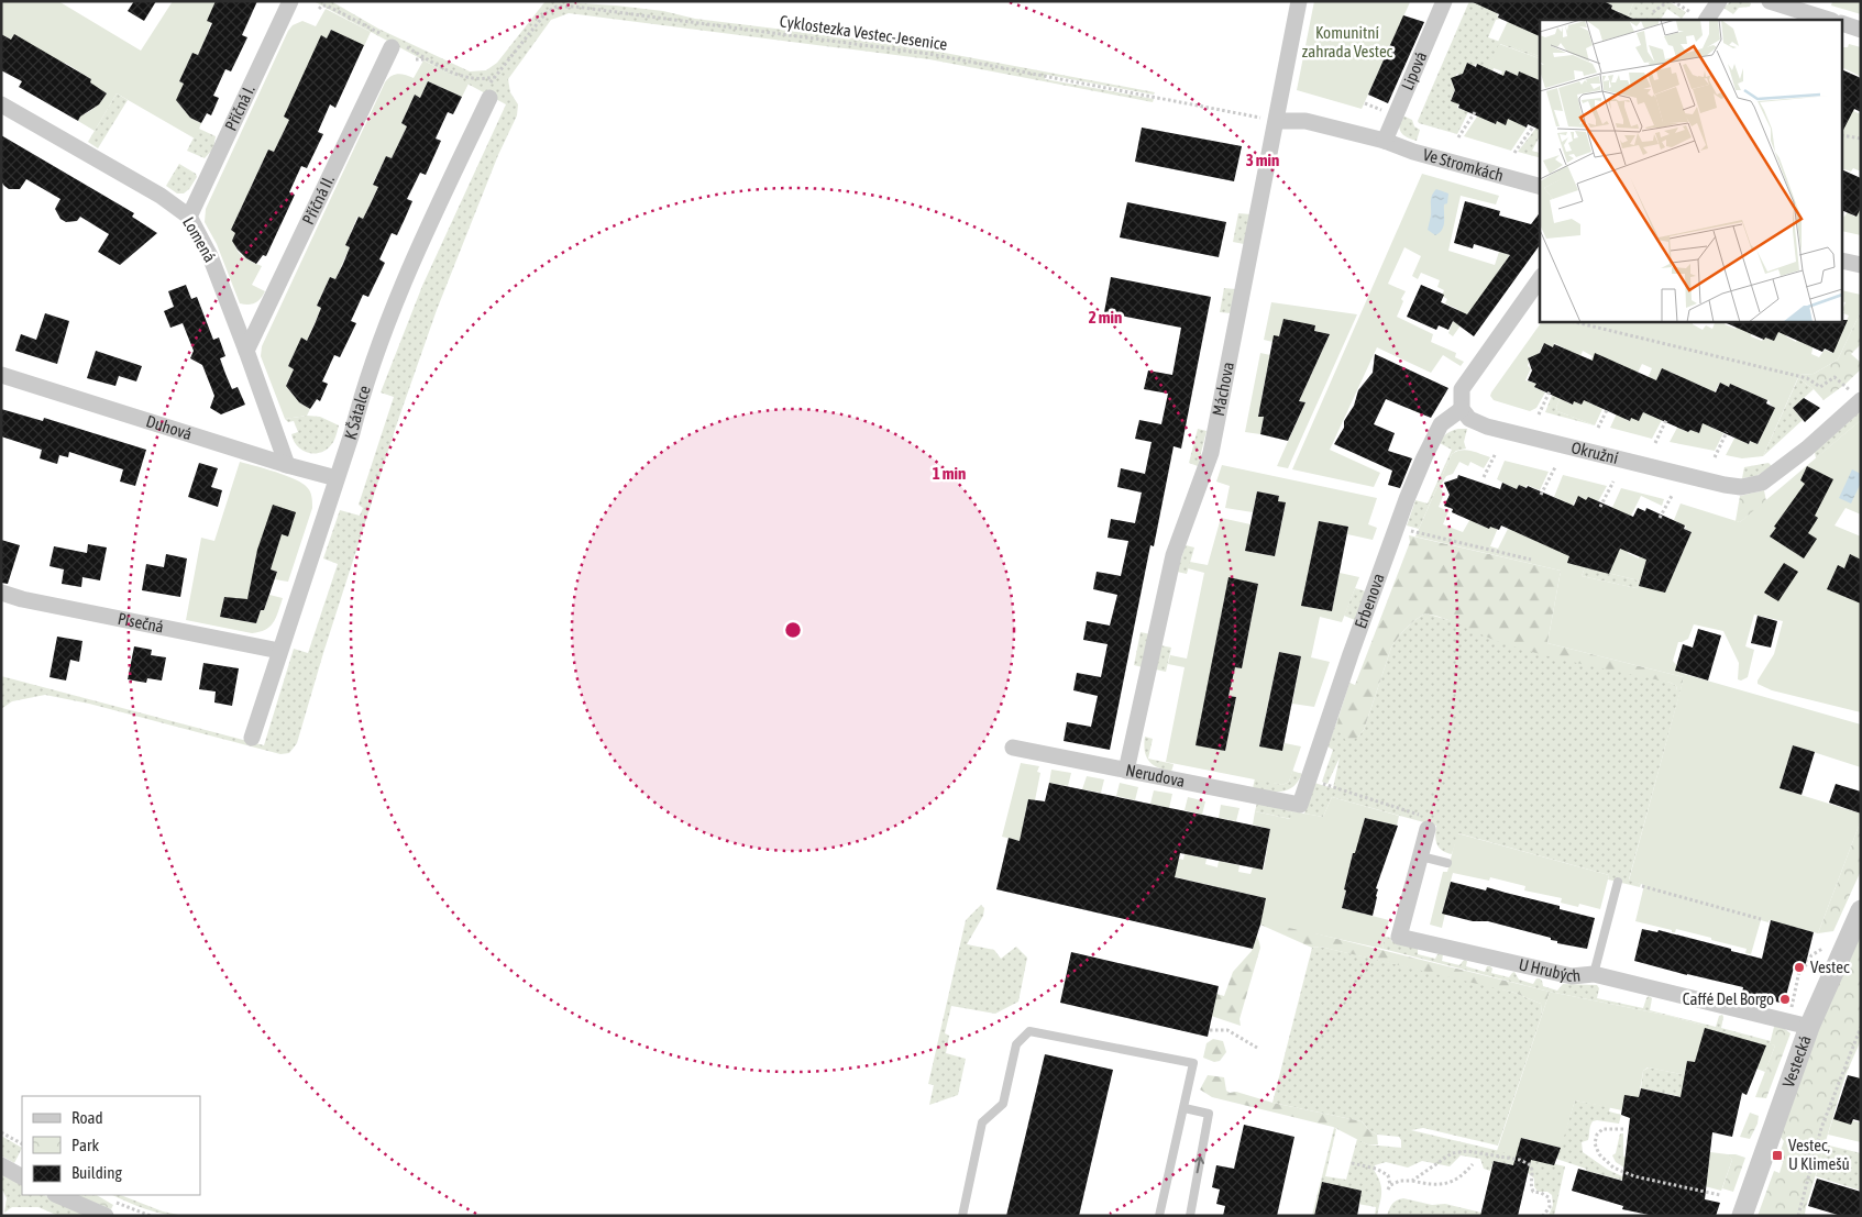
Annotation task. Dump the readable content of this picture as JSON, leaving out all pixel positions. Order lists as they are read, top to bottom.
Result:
{
  "streets": {
    "street": [
      "Lipová",
      "Příčná I.",
      "Ve Stromkách",
      "Příčná II.",
      "Lomená",
      "Máchova",
      "K Šátalce",
      "Duhová",
      "Okružní",
      "Erbenova",
      "Písečná",
      "Nerudova",
      "U Hrubých",
      "Vestecká"
    ],
    "path": ["Cyklostezka Vestec-Jesenice"]
  },
  "crossings": [
    ["Cyklostezka Vestec-Jesenice", "Ve Stromkách"],
    ["Cyklostezka Vestec-Jesenice", "Máchova"],
    ["Cyklostezka Vestec-Jesenice", "K Šátalce"],
    ["Lipová", "Ve Stromkách"],
    ["Příčná I.", "Lomená"],
    ["Ve Stromkách", "Máchova"],
    ["Příčná II.", "Lomená"],
    ["Lomená", "Duhová"],
    ["Máchova", "Nerudova"],
    ["K Šátalce", "Duhová"],
    ["K Šátalce", "Písečná"],
    ["Okružní", "Erbenova"],
    ["Erbenova", "Nerudova"],
    ["U Hrubých", "Vestecká"]
  ],
  "parks": ["Komunitní zahrada Vestec"],
  "places": {
    "other": ["Vestec", "Caffé Del Borgo"],
    "transit": ["Vestec, U Klimešů"]
  },
  "legend": ["Road", "Park", "Building"],
  "rings": ["3 min", "2 min", "1 min"]
}
